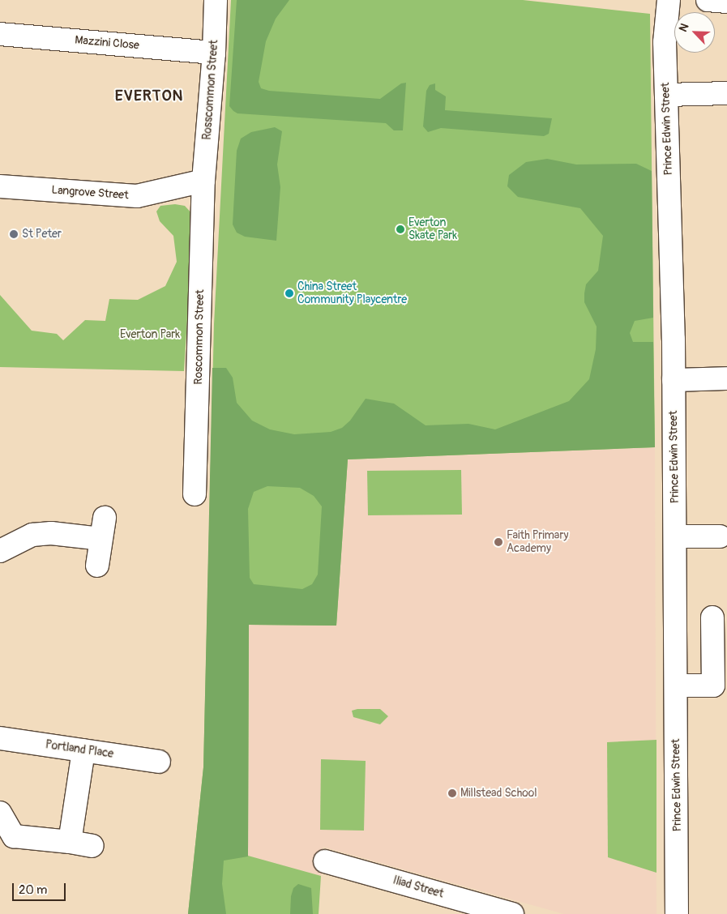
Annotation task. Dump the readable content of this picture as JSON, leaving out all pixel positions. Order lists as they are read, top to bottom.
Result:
{
  "streets": {
    "street": [
      "Mazzini Close",
      "Rosscommon Street",
      "Prince Edwin Street",
      "Langrove Street",
      "Roscommon Street",
      "Portland Place",
      "Iliad Street"
    ]
  },
  "crossings": [
    ["Mazzini Close", "Rosscommon Street"],
    ["Rosscommon Street", "Langrove Street"],
    ["Rosscommon Street", "Roscommon Street"],
    ["Langrove Street", "Roscommon Street"]
  ],
  "districts": ["EVERTON"],
  "parks": ["Everton Park"],
  "places": [
    "Everton Skate Park",
    "St Peter",
    "China Street Community Playcentre",
    "Faith Primary Academy",
    "Millstead School"
  ],
  "scale_bar": "20 m",
  "north": "top left"
}
